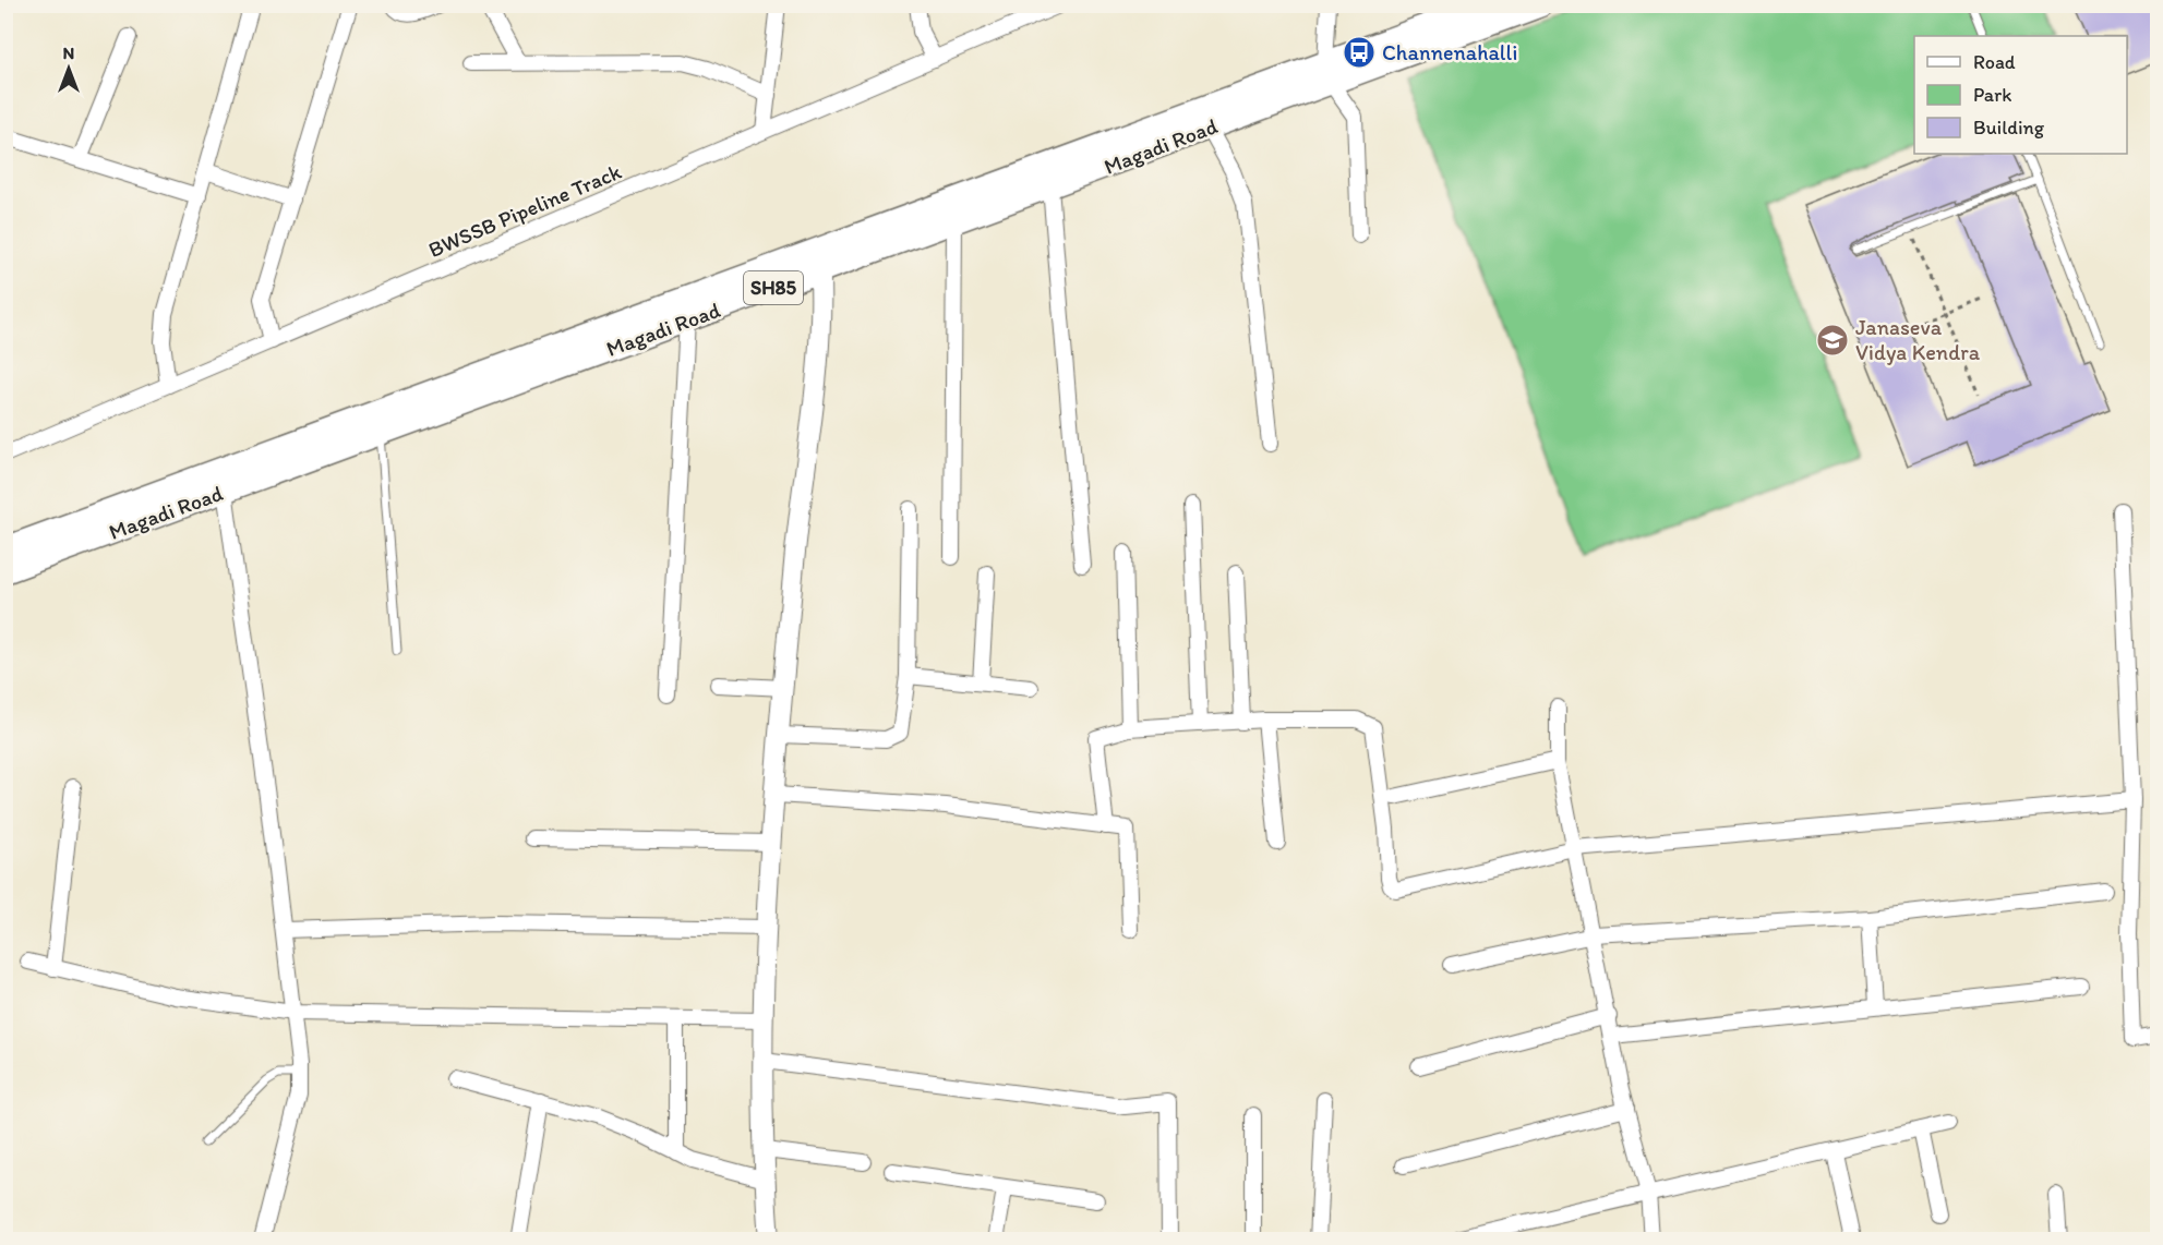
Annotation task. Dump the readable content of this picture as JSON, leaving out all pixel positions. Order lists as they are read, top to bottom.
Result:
{
  "streets": {
    "main road": ["Magadi Road", "SH85"],
    "street": ["BWSSB Pipeline Track"]
  },
  "places": {
    "bus stop": ["Channenahalli"],
    "school or university": ["Janaseva Vidya Kendra"]
  },
  "legend": ["Road", "Park", "Building"],
  "north": "top"
}
